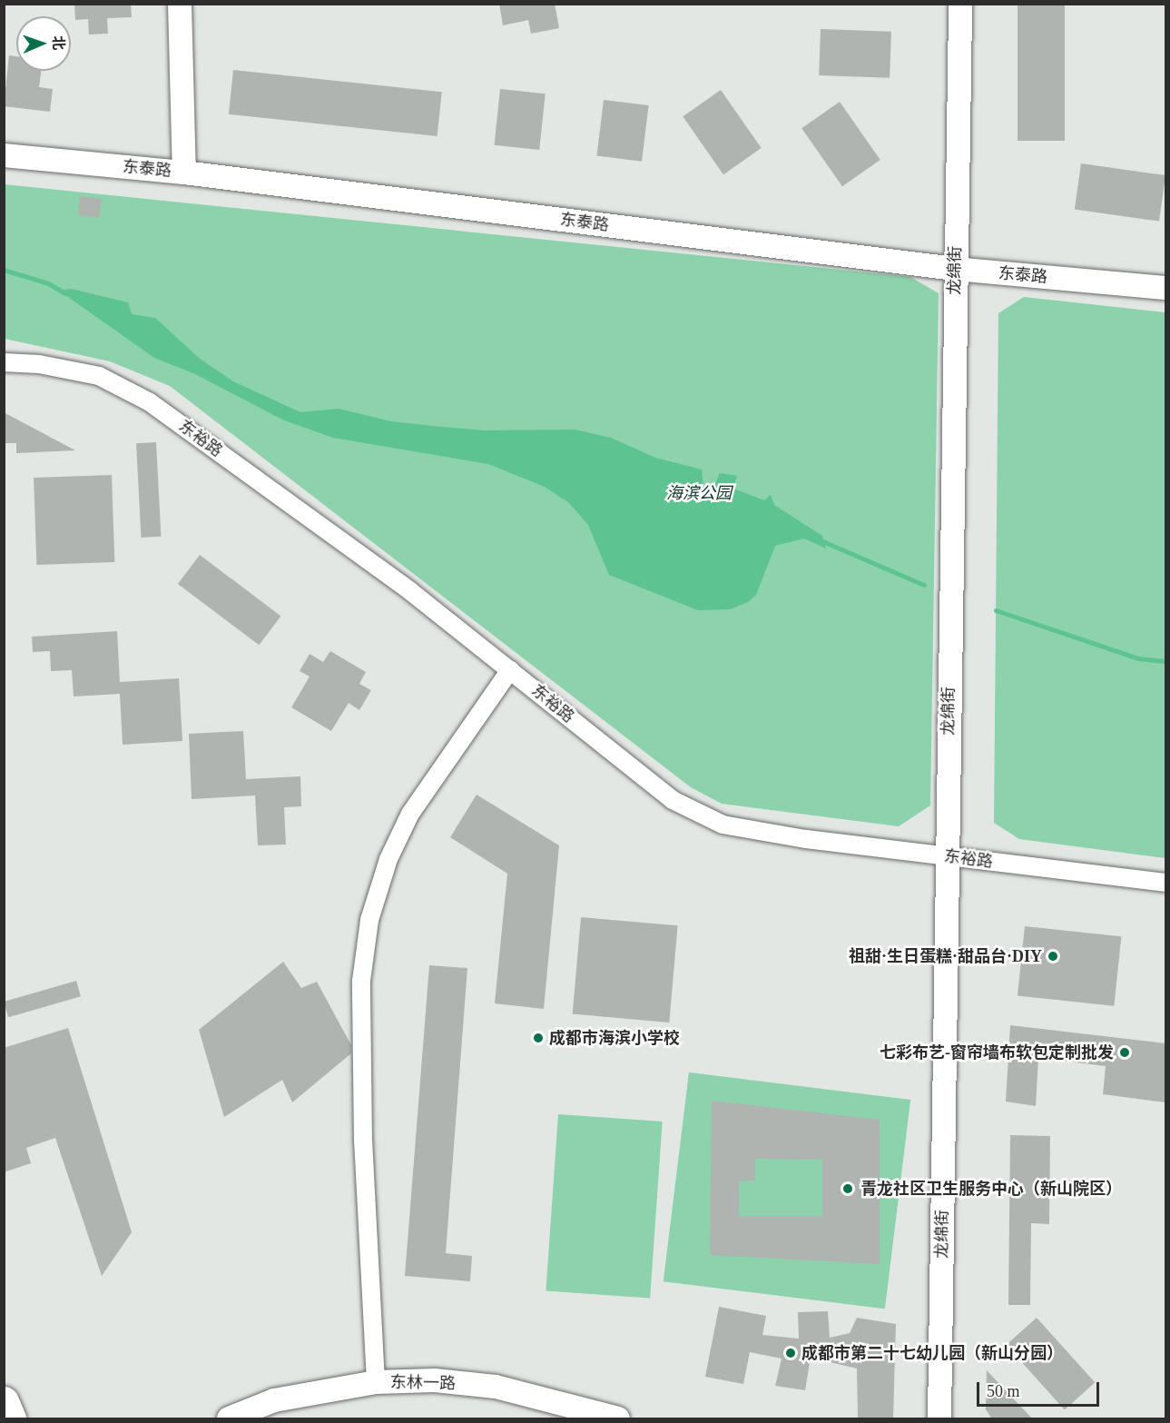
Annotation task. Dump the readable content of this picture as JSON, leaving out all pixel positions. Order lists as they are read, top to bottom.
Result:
{
  "streets": {
    "street": [
      "东泰路",
      "龙绵街",
      "东裕路",
      "东林一路"
    ]
  },
  "crossings": [
    ["东泰路", "龙绵街"],
    ["龙绵街", "东裕路"]
  ],
  "parks": ["海滨公园"],
  "places": [
    "祖甜·生日蛋糕·甜品台·DIY",
    "成都市海滨小学校",
    "七彩布艺-窗帘墙布软包定制批发",
    "青龙社区卫生服务中心（新山院区）",
    "成都市第二十七幼儿园（新山分园）"
  ],
  "scale_bar": "50 m",
  "north": "right"
}
